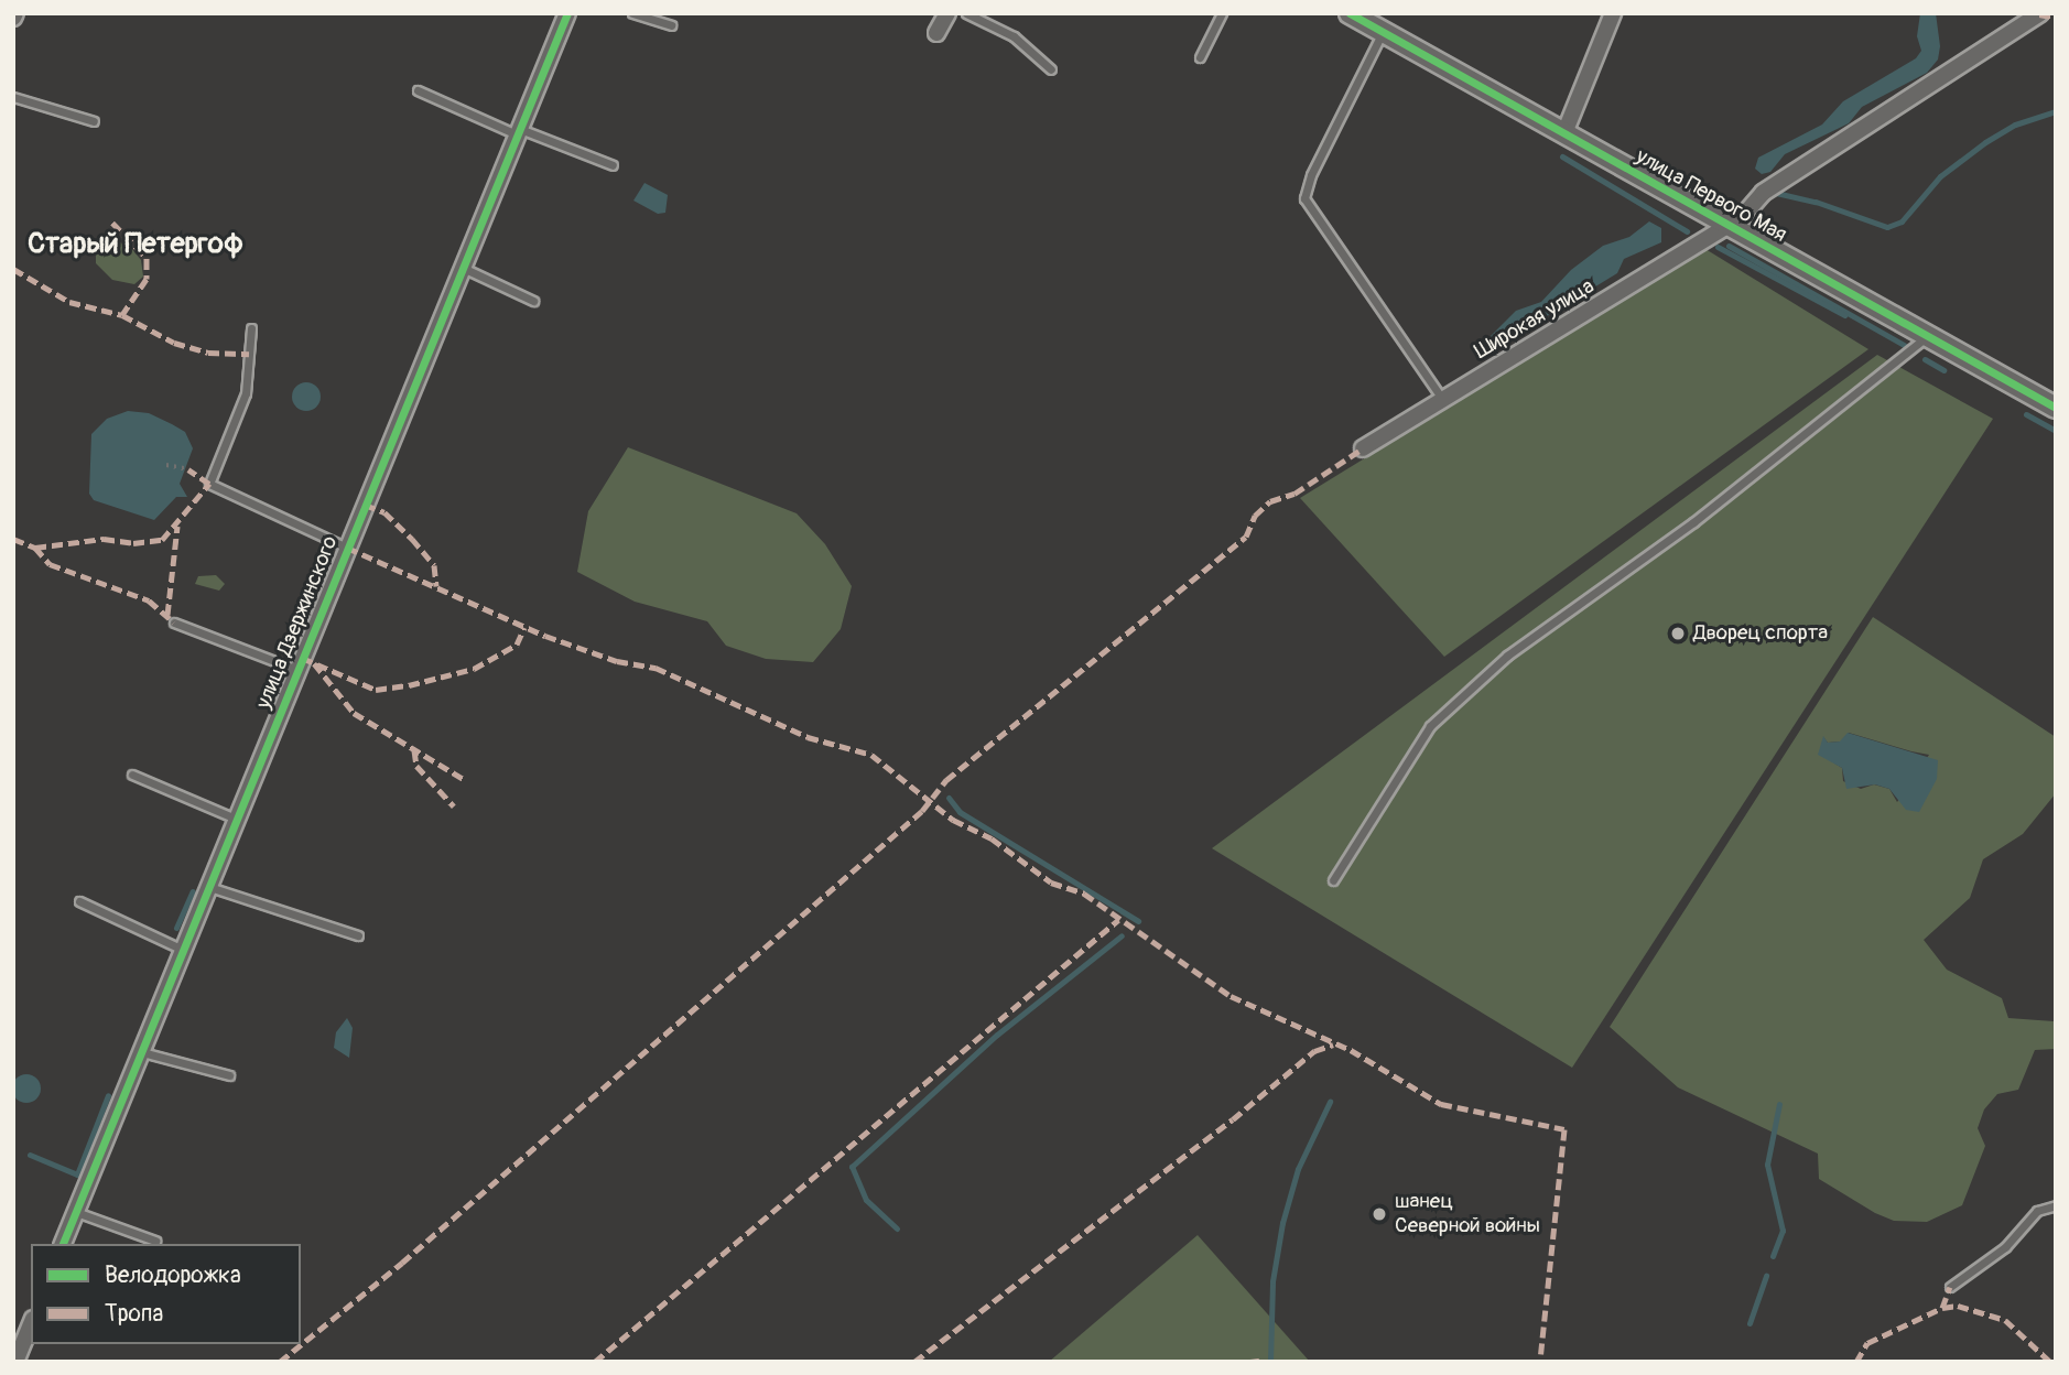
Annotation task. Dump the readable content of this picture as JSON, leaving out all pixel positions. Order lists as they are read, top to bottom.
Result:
{
  "streets": {
    "street": ["улица Первого Мая", "Широкая улица", "улица Дзержинского"]
  },
  "crossings": [
    ["улица Первого Мая", "Широкая улица"]
  ],
  "districts": ["Старый Петергоф"],
  "places": ["Дворец спорта", "шанец Северной войны"],
  "legend": ["Велодорожка", "Тропа"]
}
